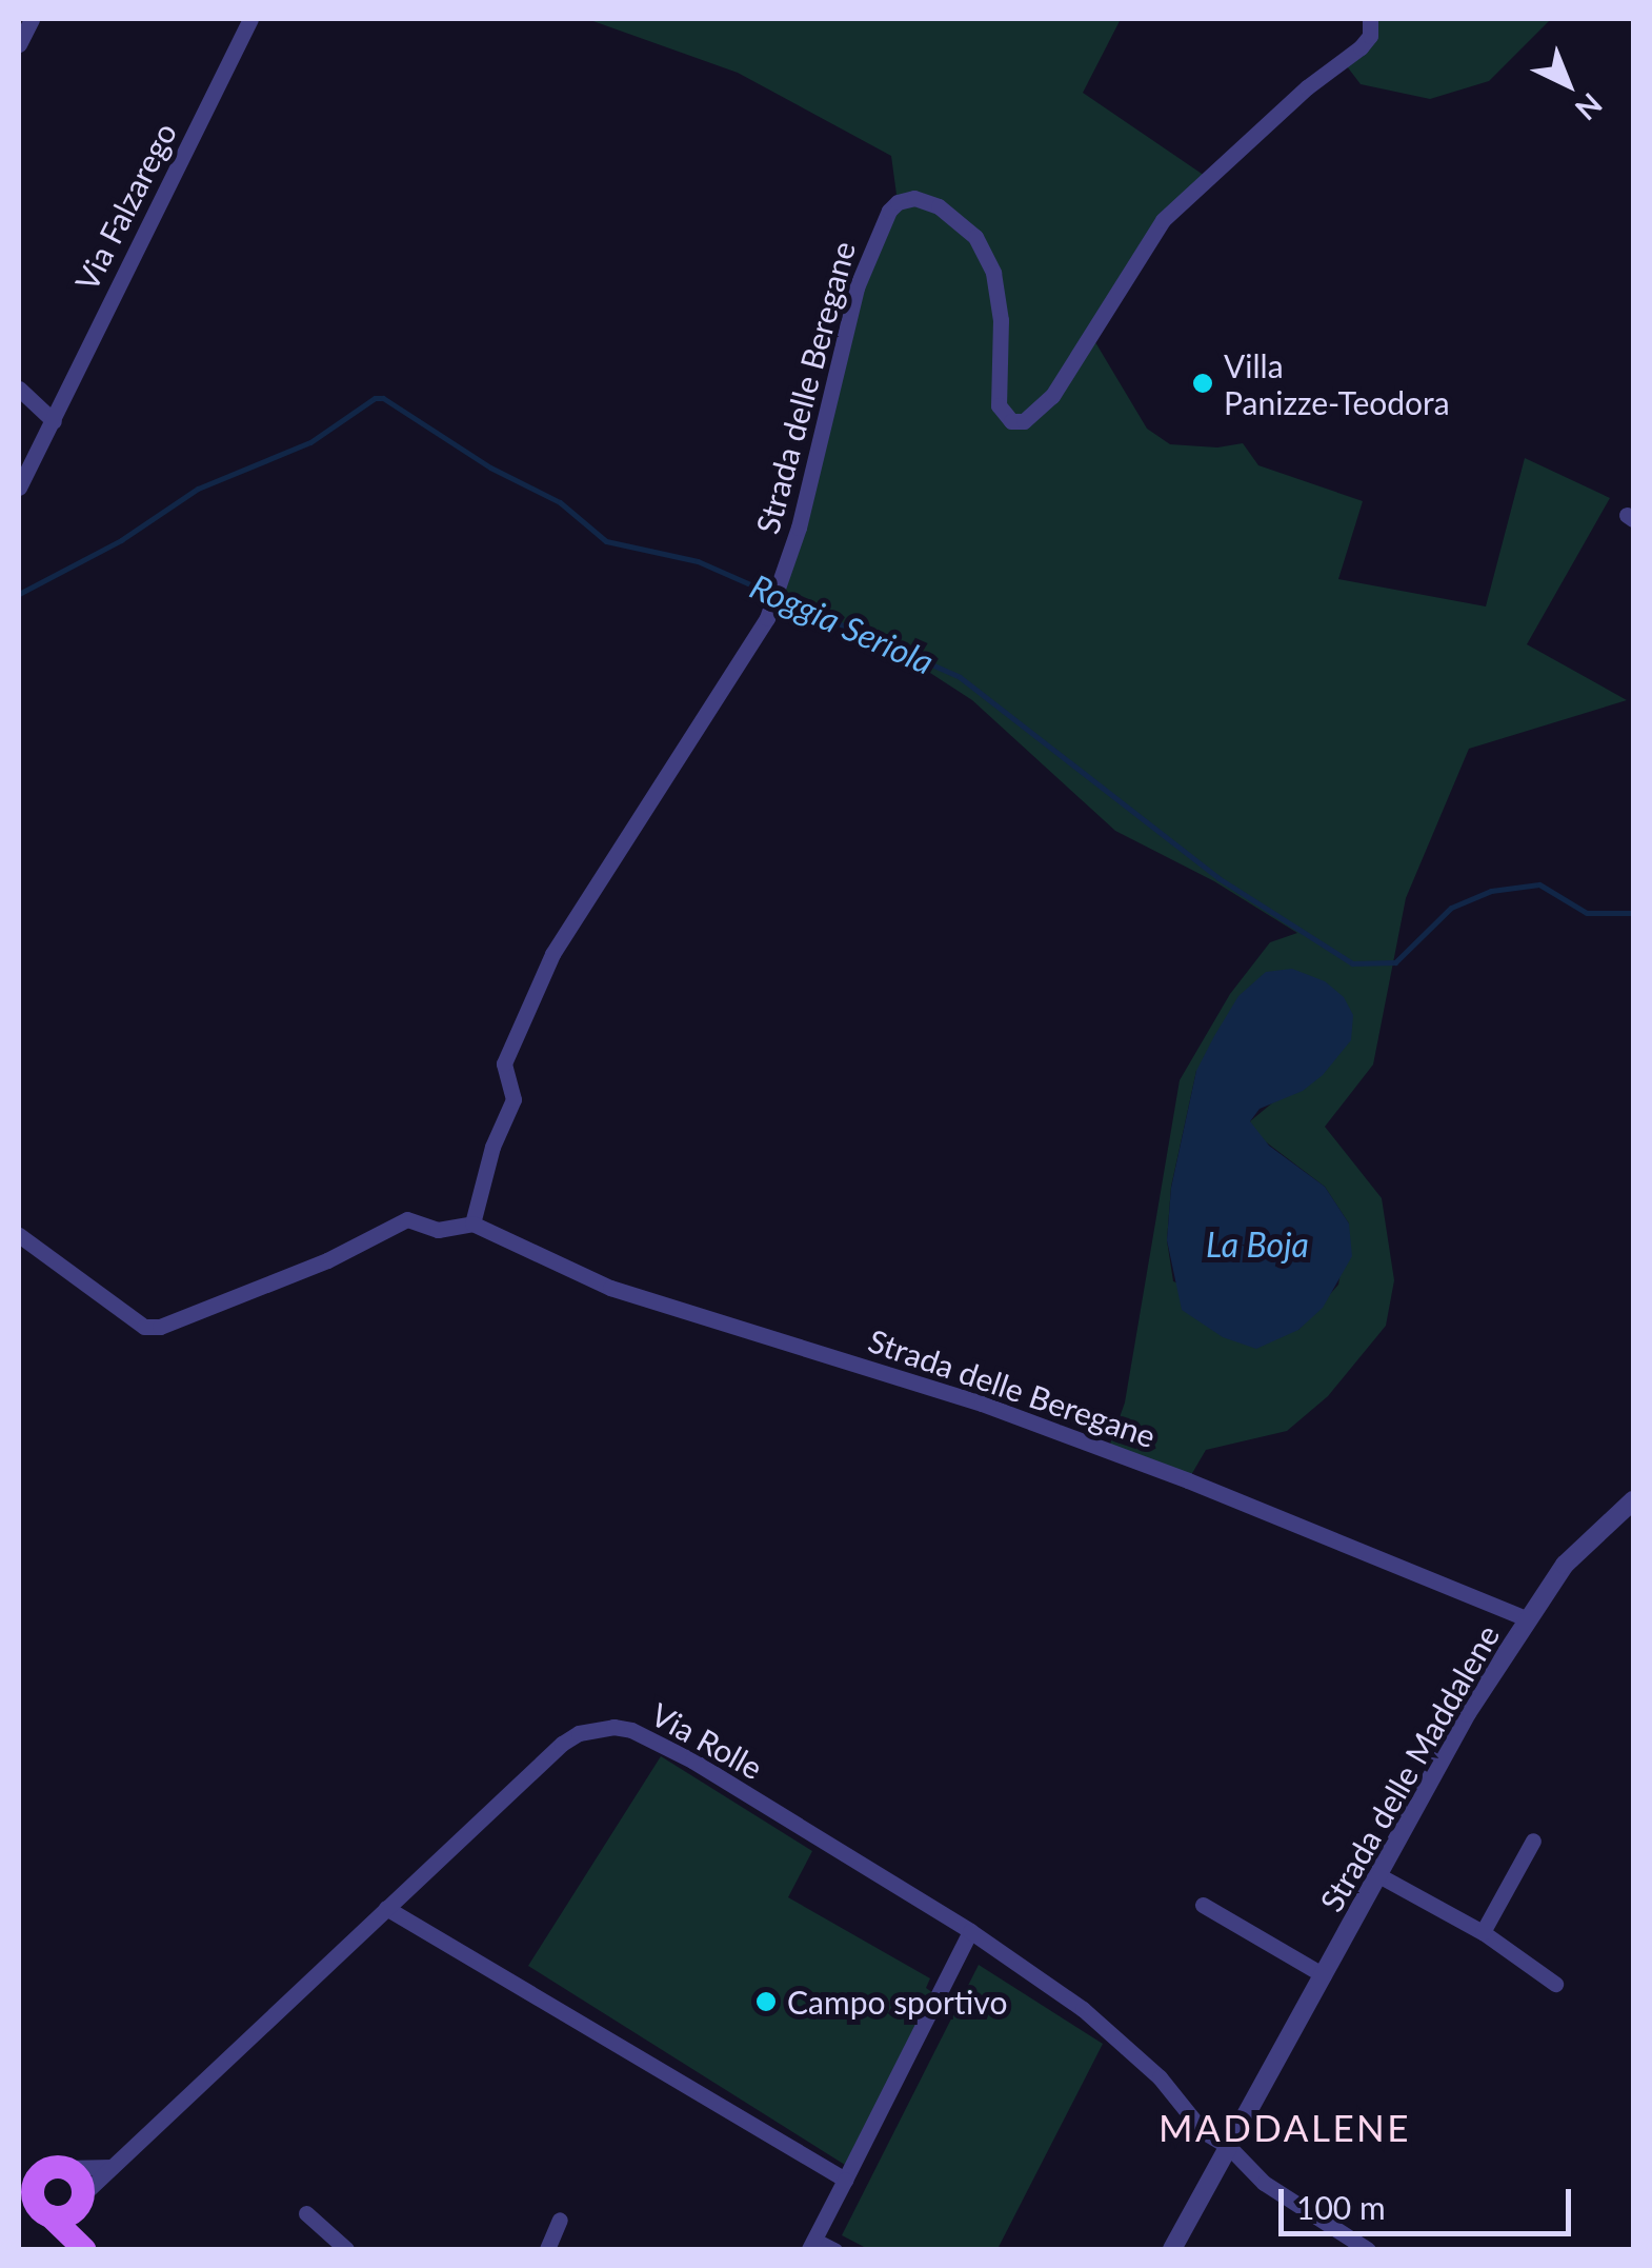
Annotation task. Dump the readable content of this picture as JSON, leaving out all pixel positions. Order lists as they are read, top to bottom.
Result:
{
  "streets": {
    "street": [
      "Via Falzarego",
      "Strada delle Beregane",
      "Via Rolle",
      "Strada delle Maddalene"
    ]
  },
  "crossings": [
    ["Strada delle Beregane", "Strada delle Maddalene"],
    ["Via Rolle", "Strada delle Maddalene"]
  ],
  "districts": ["MADDALENE"],
  "water": ["Roggia Seriola", "La Boja"],
  "places": ["Villa Panizze-Teodora", "Campo sportivo"],
  "scale_bar": "100 m",
  "north": "bottom right"
}
